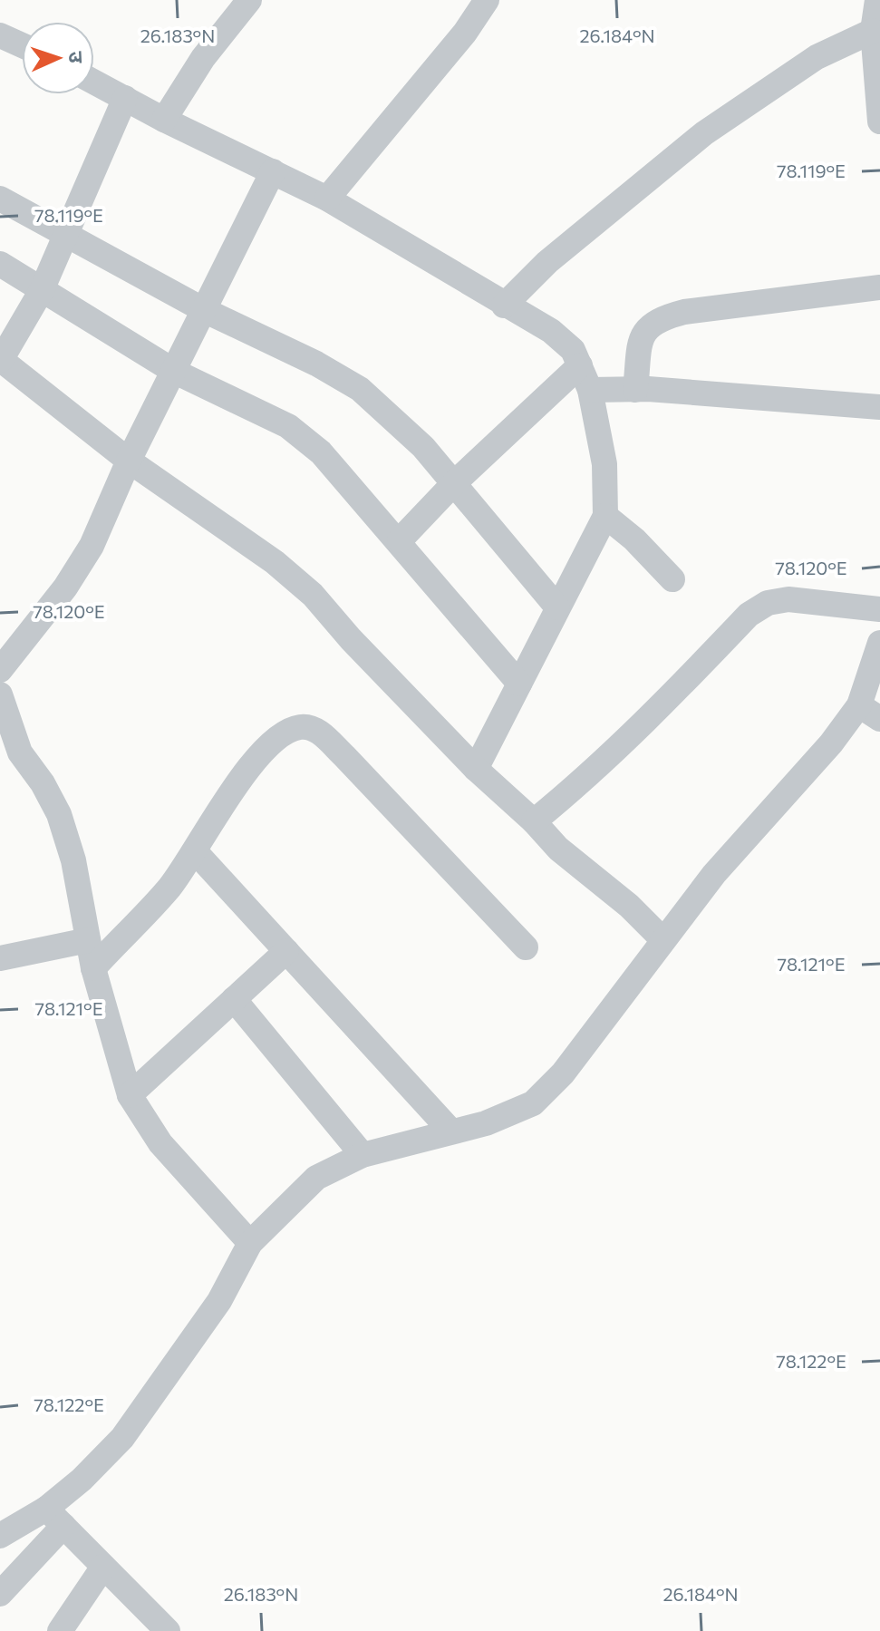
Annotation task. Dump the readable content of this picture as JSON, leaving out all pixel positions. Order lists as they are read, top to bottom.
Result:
{
  "north": "right",
  "coordinates": [
    "26.183°N",
    "26.184°N",
    "78.119°E",
    "78.120°E",
    "78.121°E",
    "78.122°E"
  ]
}
